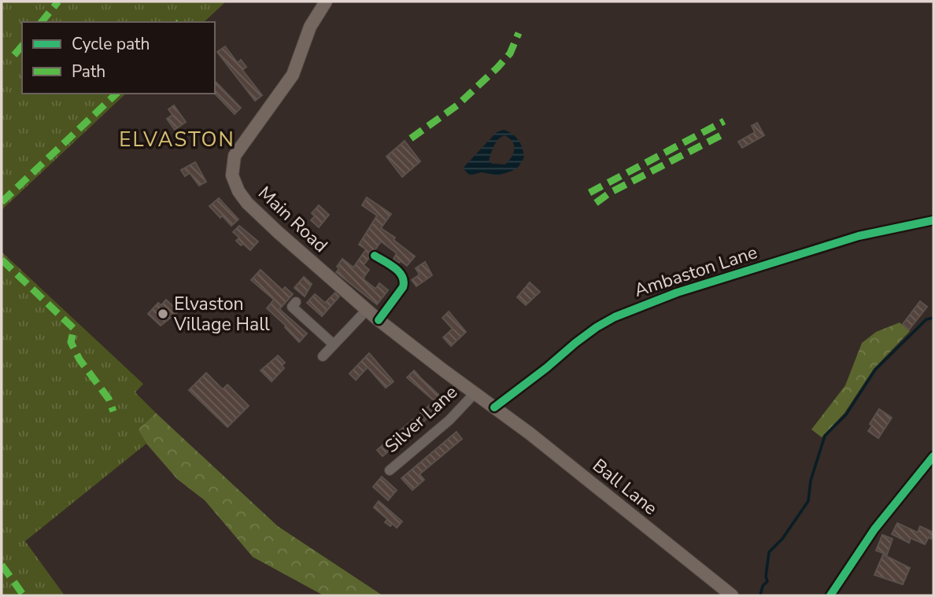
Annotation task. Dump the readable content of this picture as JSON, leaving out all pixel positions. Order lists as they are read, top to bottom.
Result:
{
  "streets": {
    "main road": ["Main Road", "Ball Lane"],
    "street": ["Ambaston Lane", "Silver Lane"]
  },
  "crossings": [
    ["Main Road", "Ambaston Lane"],
    ["Main Road", "Silver Lane"],
    ["Main Road", "Ball Lane"],
    ["Ambaston Lane", "Ball Lane"]
  ],
  "districts": ["ELVASTON"],
  "places": ["Elvaston Village Hall"],
  "legend": ["Cycle path", "Path"]
}
